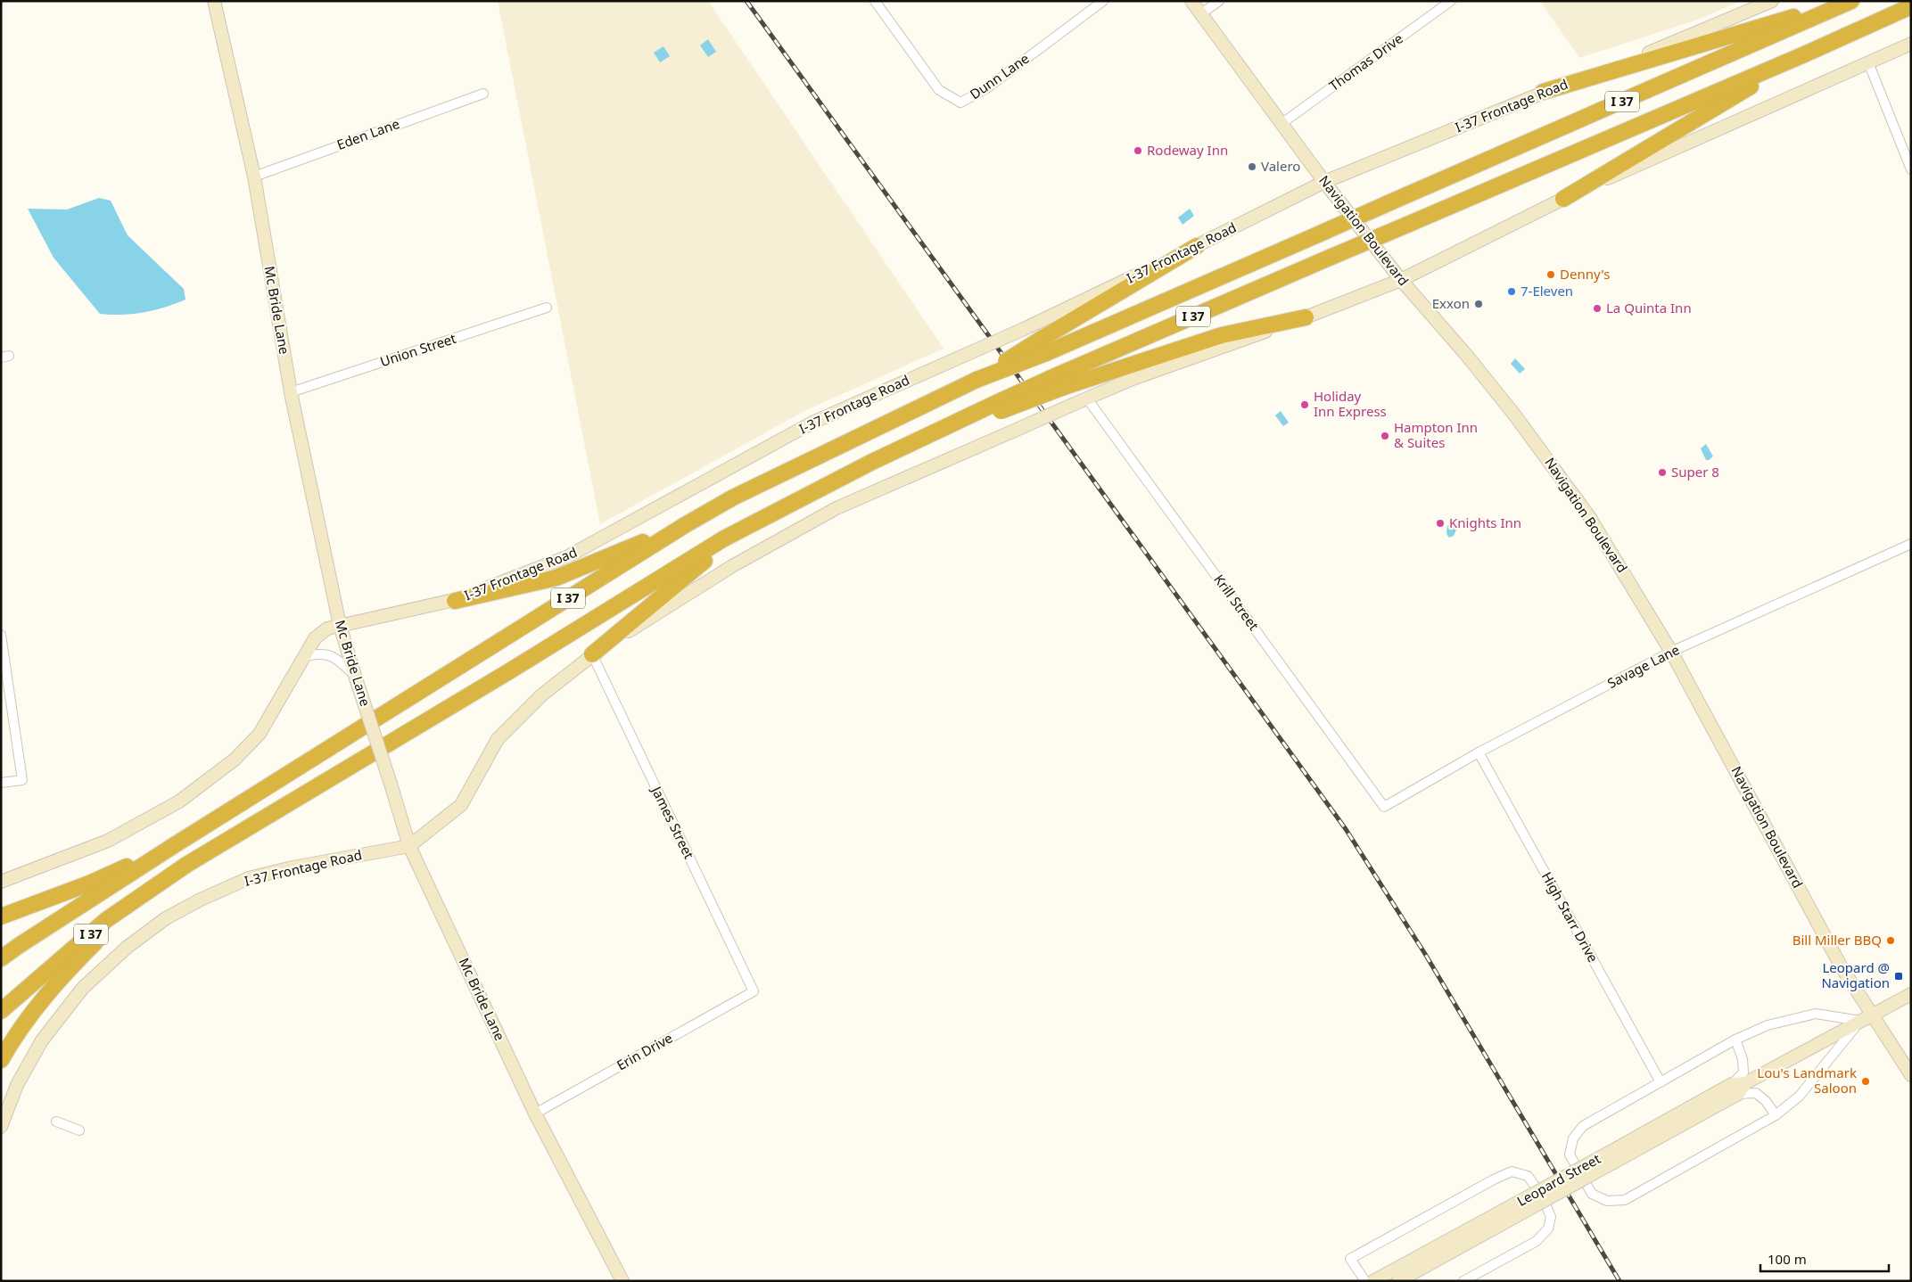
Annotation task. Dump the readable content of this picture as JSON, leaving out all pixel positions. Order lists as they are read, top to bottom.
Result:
{
  "streets": {
    "highway": ["I 37"],
    "main road": [
      "I-37 Frontage Road",
      "Navigation Boulevard",
      "Mc Bride Lane",
      "Leopard Street"
    ],
    "street": [
      "Thomas Drive",
      "Dunn Lane",
      "Eden Lane",
      "Union Street",
      "Krill Street",
      "Savage Lane",
      "James Street",
      "High Starr Drive",
      "Erin Drive"
    ]
  },
  "crossings": [
    ["Thomas Drive", "Navigation Boulevard"],
    ["I-37 Frontage Road", "Navigation Boulevard"],
    ["I-37 Frontage Road", "Mc Bride Lane"],
    ["I-37 Frontage Road", "Krill Street"],
    ["I-37 Frontage Road", "James Street"],
    ["Eden Lane", "Mc Bride Lane"],
    ["Navigation Boulevard", "Savage Lane"],
    ["Navigation Boulevard", "Leopard Street"],
    ["Mc Bride Lane", "Union Street"],
    ["Mc Bride Lane", "Erin Drive"],
    ["Krill Street", "Savage Lane"],
    ["Savage Lane", "High Starr Drive"],
    ["James Street", "Erin Drive"]
  ],
  "places": {
    "other": [
      "Rodeway Inn",
      "Valero",
      "Denny's",
      "7-Eleven",
      "Exxon",
      "La Quinta Inn",
      "Holiday Inn Express",
      "Hampton Inn & Suites",
      "Super 8",
      "Knights Inn",
      "Bill Miller BBQ",
      "Lou's Landmark Saloon"
    ],
    "transit": ["Leopard @ Navigation"]
  },
  "scale_bar": "100 m"
}
